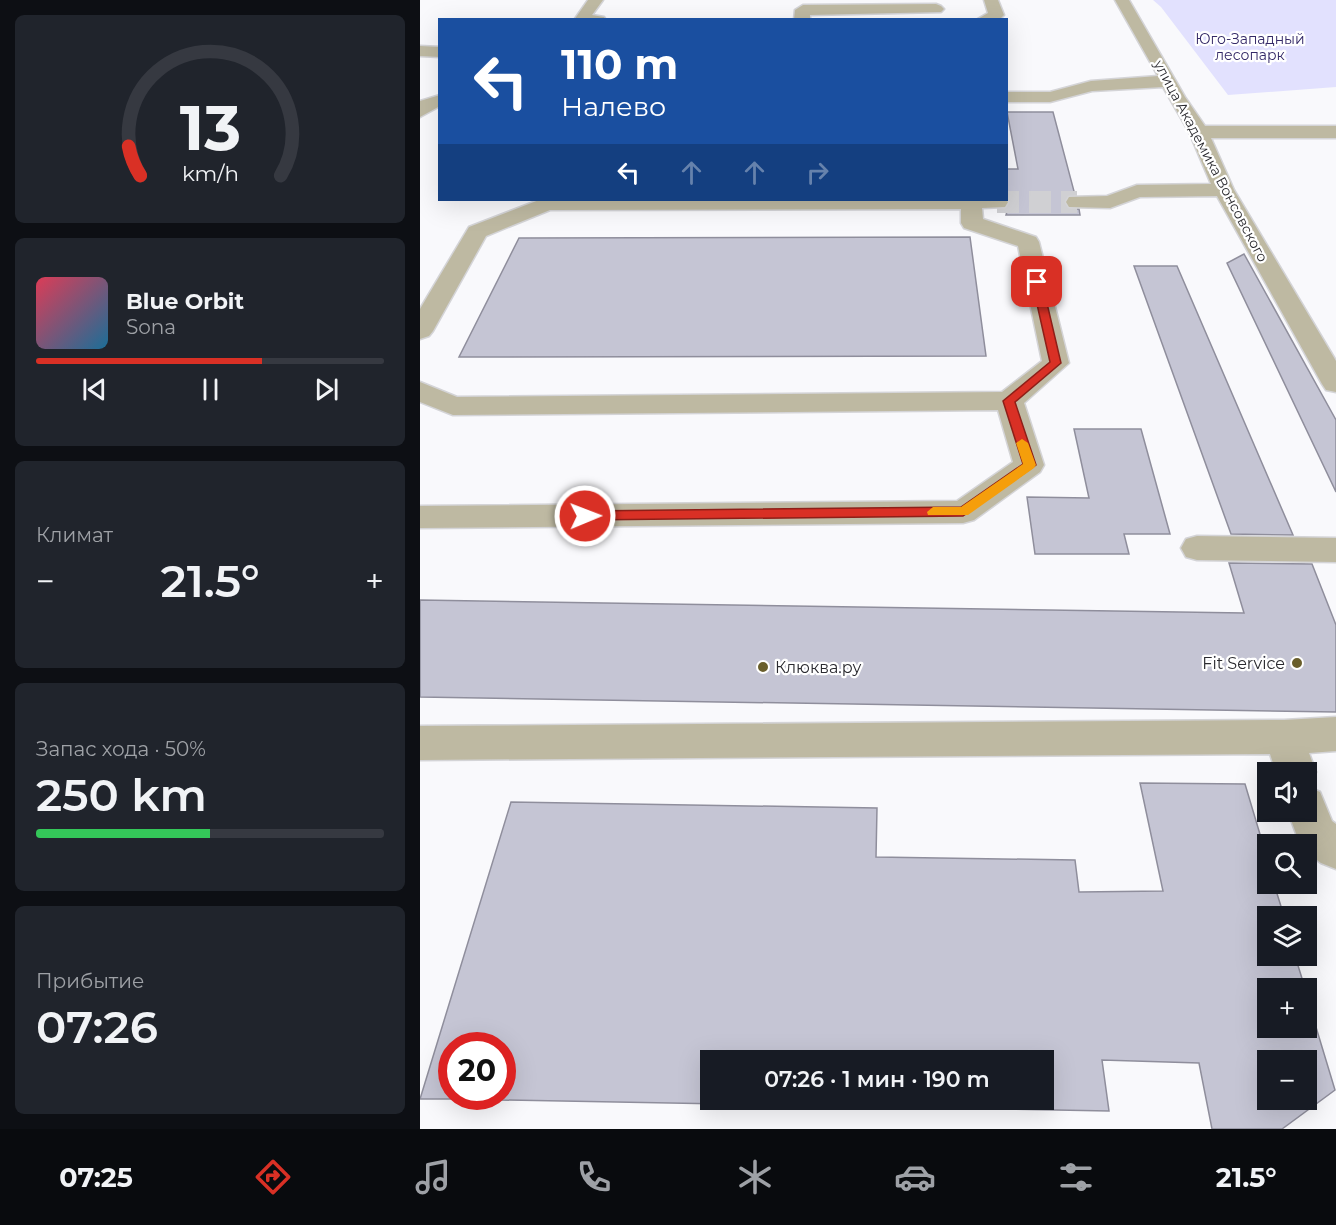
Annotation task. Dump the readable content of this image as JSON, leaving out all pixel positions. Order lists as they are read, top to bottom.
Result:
{
  "streets": {
    "street": ["улица Академика Вонсовского"]
  },
  "parks": ["Юго-Западный лесопарк"],
  "places": ["Fit Service", "Клюква.ру"],
  "page": {
    "turn": ["110 m", "Налево"],
    "song": ["Blue Orbit", "Sona"],
    "tile": [
      "Климат",
      ["Запас хода · 50%", "250 km"],
      ["Прибытие", "07:26"]
    ],
    "heat": ["−", "21.5°", "+"],
    "map_buttons": ["+", "−"],
    "limit": "20",
    "trip": "07:26 · 1 мин · 190 m",
    "tabs": ["07:25", "21.5°"],
    "gauge": ["13", "km/h"]
  }
}
